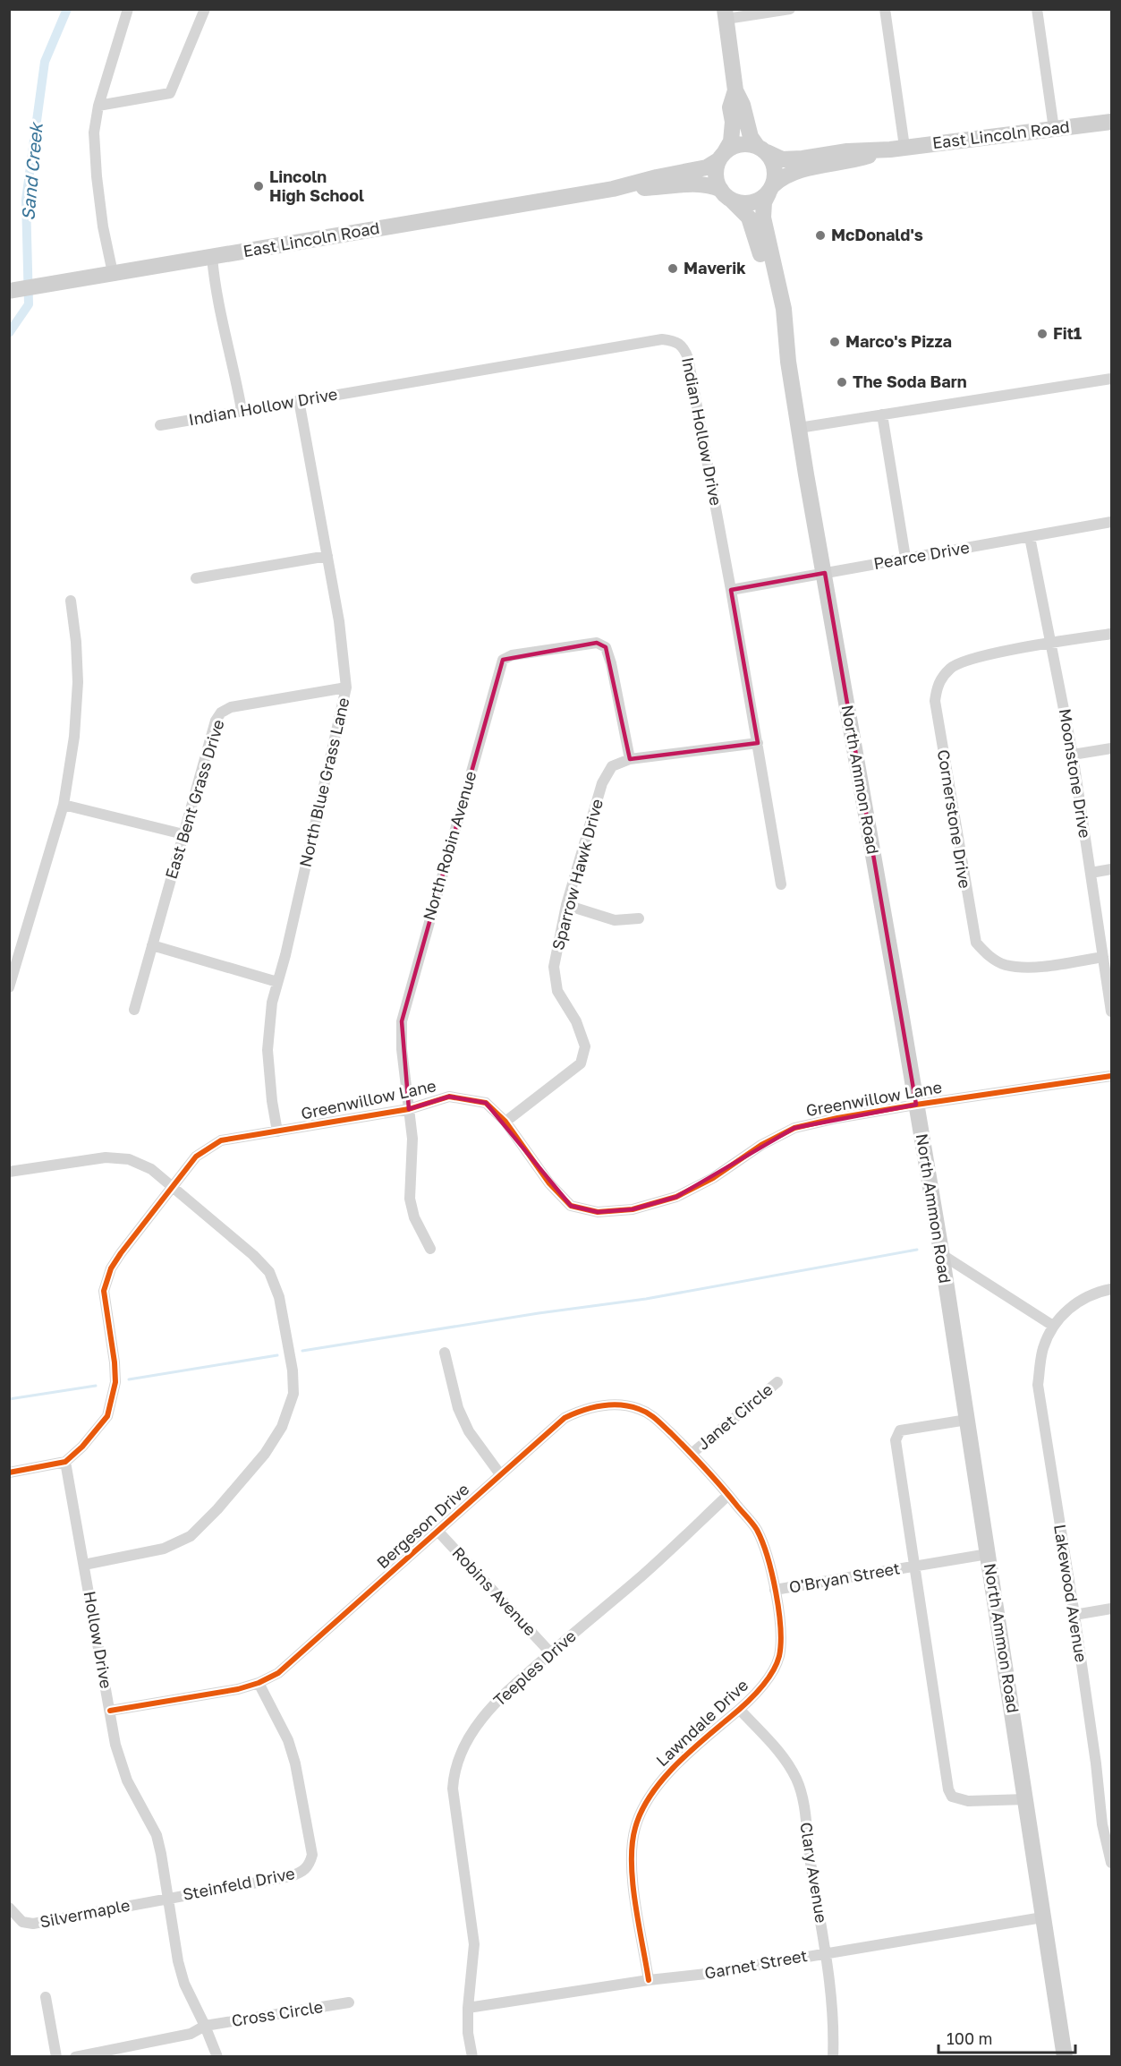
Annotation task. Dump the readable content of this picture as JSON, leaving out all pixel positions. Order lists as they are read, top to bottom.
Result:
{
  "streets": {
    "main road": ["East Lincoln Road", "North Ammon Road"],
    "street": [
      "Indian Hollow Drive",
      "Pearce Drive",
      "Moonstone Drive",
      "North Blue Grass Lane",
      "East Bent Grass Drive",
      "Cornerstone Drive",
      "North Robin Avenue",
      "Sparrow Hawk Drive",
      "Greenwillow Lane",
      "Janet Circle",
      "Bergeson Drive",
      "O'Bryan Street",
      "Robins Avenue",
      "Lakewood Avenue",
      "Hollow Drive",
      "Teeples Drive",
      "Lawndale Drive",
      "Clary Avenue",
      "Steinfeld Drive",
      "Silvermaple",
      "Garnet Street",
      "Cross Circle"
    ]
  },
  "crossings": [
    ["East Lincoln Road", "North Ammon Road"],
    ["Indian Hollow Drive", "Pearce Drive"],
    ["Indian Hollow Drive", "North Blue Grass Lane"],
    ["Indian Hollow Drive", "Sparrow Hawk Drive"],
    ["Pearce Drive", "Moonstone Drive"],
    ["Pearce Drive", "North Ammon Road"],
    ["Moonstone Drive", "Cornerstone Drive"],
    ["North Ammon Road", "Greenwillow Lane"],
    ["North Ammon Road", "O'Bryan Street"],
    ["North Ammon Road", "Garnet Street"],
    ["North Blue Grass Lane", "East Bent Grass Drive"],
    ["North Blue Grass Lane", "Greenwillow Lane"],
    ["North Robin Avenue", "Sparrow Hawk Drive"],
    ["North Robin Avenue", "Greenwillow Lane"],
    ["Sparrow Hawk Drive", "Greenwillow Lane"],
    ["Greenwillow Lane", "Hollow Drive"],
    ["Janet Circle", "Bergeson Drive"],
    ["Bergeson Drive", "Robins Avenue"],
    ["Bergeson Drive", "Hollow Drive"],
    ["Bergeson Drive", "Teeples Drive"],
    ["Bergeson Drive", "Lawndale Drive"],
    ["Bergeson Drive", "Steinfeld Drive"],
    ["O'Bryan Street", "Lawndale Drive"],
    ["Robins Avenue", "Teeples Drive"],
    ["Hollow Drive", "Steinfeld Drive"],
    ["Hollow Drive", "Silvermaple"],
    ["Hollow Drive", "Cross Circle"],
    ["Teeples Drive", "Lawndale Drive"],
    ["Teeples Drive", "Garnet Street"],
    ["Lawndale Drive", "Clary Avenue"],
    ["Lawndale Drive", "Garnet Street"],
    ["Clary Avenue", "Garnet Street"],
    ["Steinfeld Drive", "Silvermaple"]
  ],
  "water": ["Sand Creek"],
  "places": [
    "Lincoln High School",
    "McDonald's",
    "Maverik",
    "Fit1",
    "Marco's Pizza",
    "The Soda Barn"
  ],
  "scale_bar": "100 m"
}
